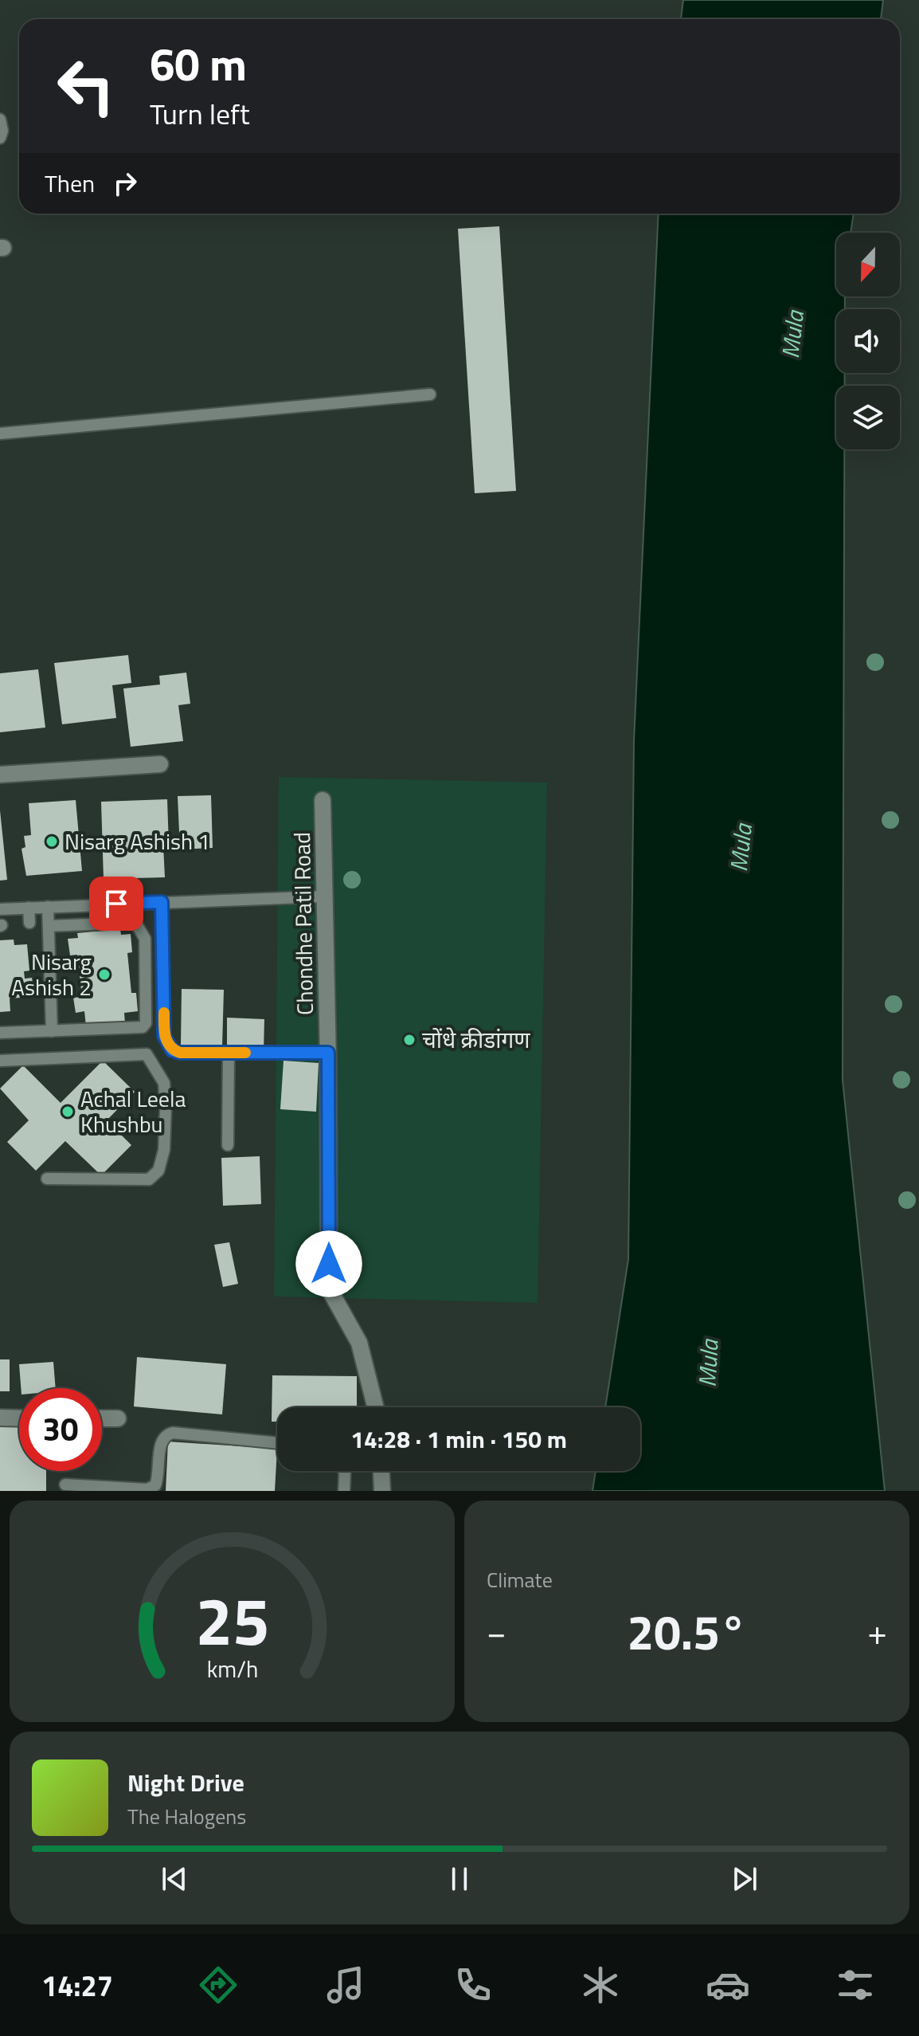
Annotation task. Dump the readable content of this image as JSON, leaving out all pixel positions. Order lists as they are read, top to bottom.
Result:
{
  "streets": {
    "street": ["Chondhe Patil Road"]
  },
  "water": ["Mula"],
  "places": [
    "Nisarg Ashish 1",
    "Nisarg Ashish 2",
    "चोंधे क्रीडांगण",
    "Achal Leela Khushbu"
  ],
  "north": "bottom",
  "page": {
    "turn": ["60 m", "Turn left"],
    "then": "Then",
    "limit": "30",
    "trip": "14:28 · 1 min · 150 m",
    "tile": "Climate",
    "heat": ["−", "20.5°", "+"],
    "song": ["Night Drive", "The Halogens"],
    "tabs": "14:27",
    "gauge": ["25", "km/h"]
  }
}
